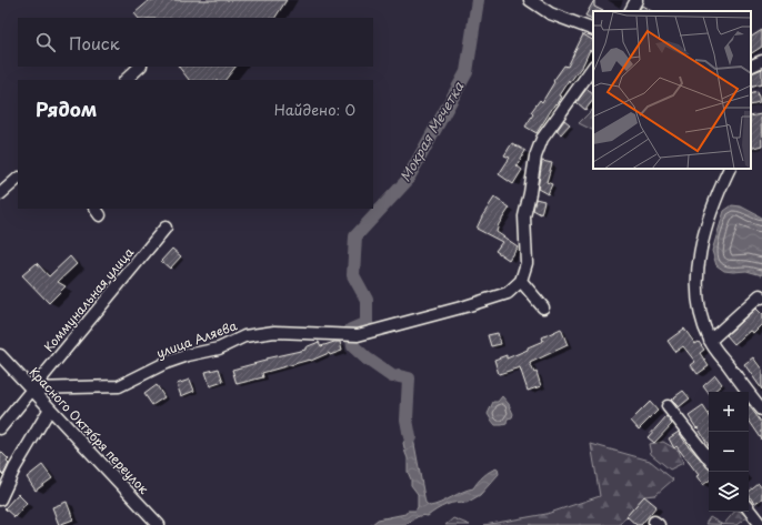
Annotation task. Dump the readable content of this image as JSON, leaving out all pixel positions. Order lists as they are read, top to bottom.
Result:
{
  "streets": {
    "street": ["Коммунальная улица", "улица Аляева", "Красного Октября переулок"]
  },
  "crossings": [
    ["Коммунальная улица", "улица Аляева"],
    ["Коммунальная улица", "Красного Октября переулок"],
    ["улица Аляева", "Красного Октября переулок"]
  ],
  "water": ["Мокрая Мечетка"],
  "page": {
    "search": "Поиск",
    "heading": ["Рядом", "Найдено: 0"],
    "map_buttons": ["+", "−"]
  }
}
